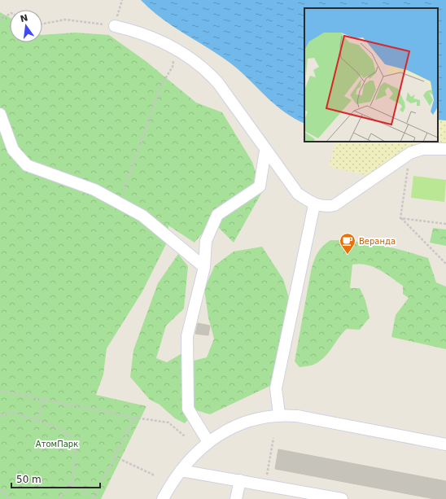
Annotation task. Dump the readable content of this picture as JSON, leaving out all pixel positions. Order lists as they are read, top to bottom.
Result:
{
  "parks": ["АтомПарк"],
  "places": {
    "cafe": ["Веранда"]
  },
  "scale_bar": "50 m",
  "north": "top"
}
